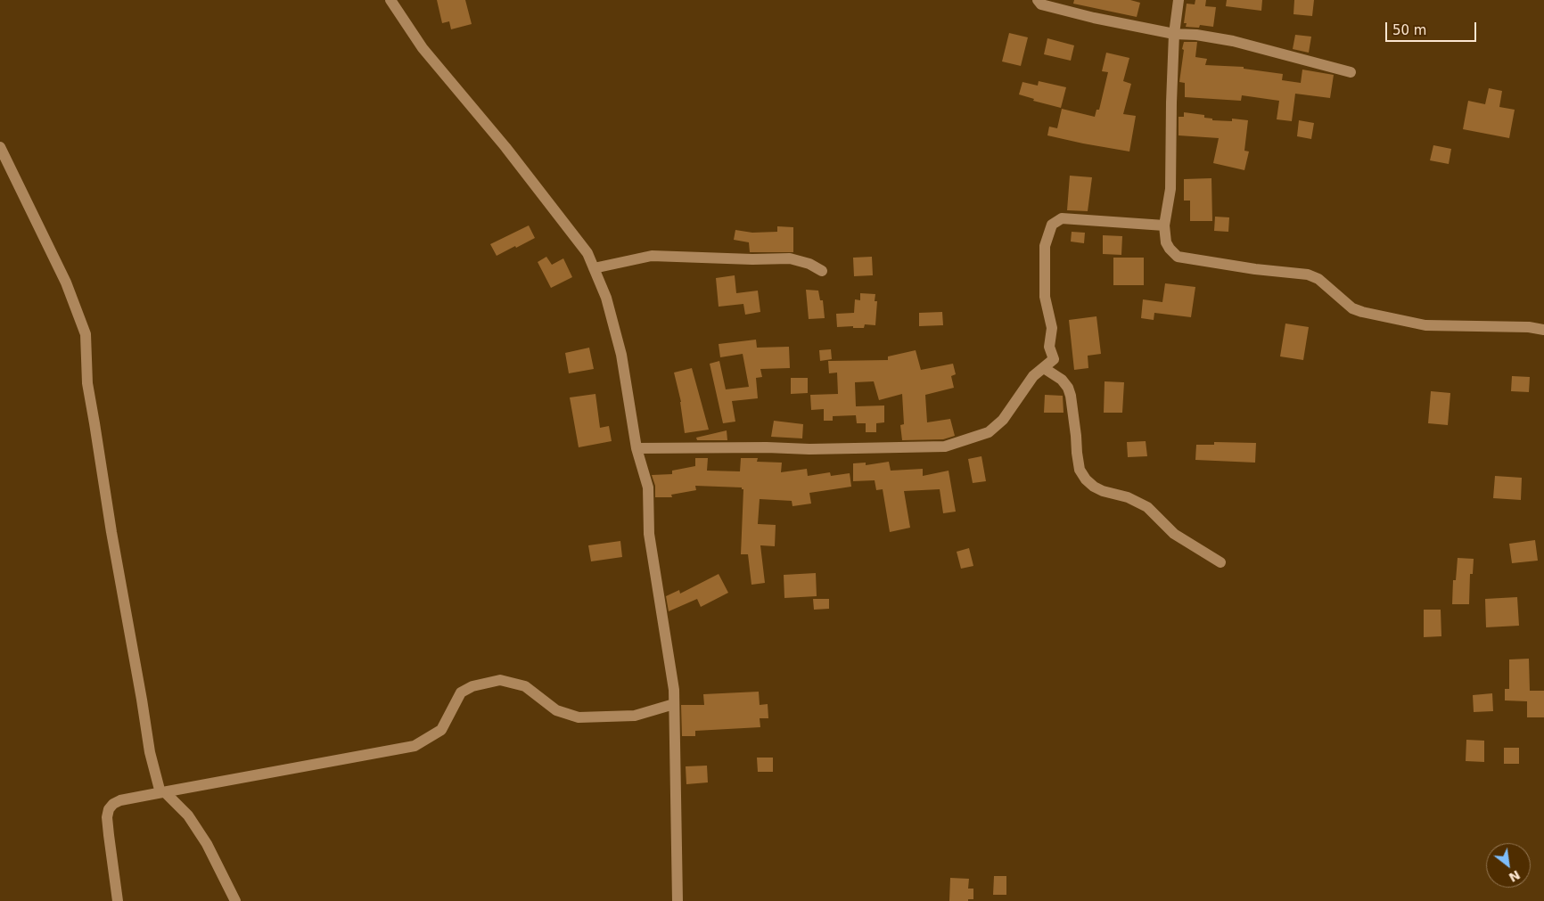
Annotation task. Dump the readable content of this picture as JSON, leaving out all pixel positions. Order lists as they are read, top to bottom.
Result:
{
  "scale_bar": "50 m",
  "north": "bottom right"
}
